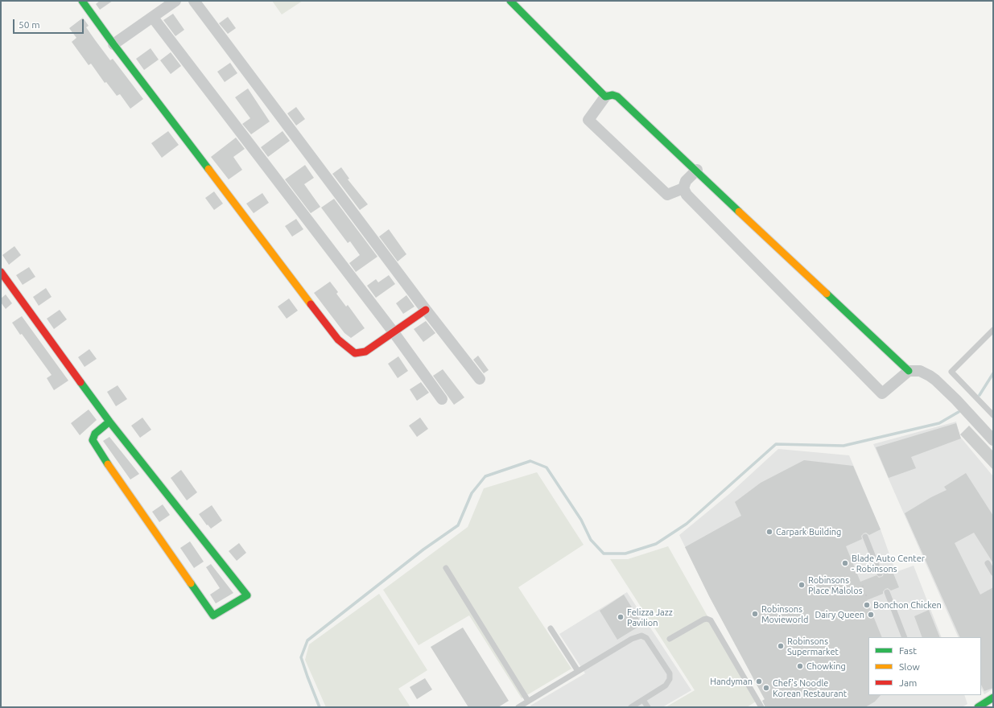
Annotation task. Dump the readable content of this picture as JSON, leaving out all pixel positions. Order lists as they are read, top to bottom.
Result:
{
  "places": [
    "Carpark Building",
    "Blade Auto Center - Robinsons",
    "Robinsons Place Malolos",
    "Bonchon Chicken",
    "Robinsons Movieworld",
    "Dairy Queen",
    "Felizza Jazz Pavilion",
    "Robinsons Supermarket",
    "Chowking",
    "Handyman",
    "Chef's Noodle Korean Restaurant"
  ],
  "legend": ["Fast", "Slow", "Jam"],
  "scale_bar": "50 m"
}
